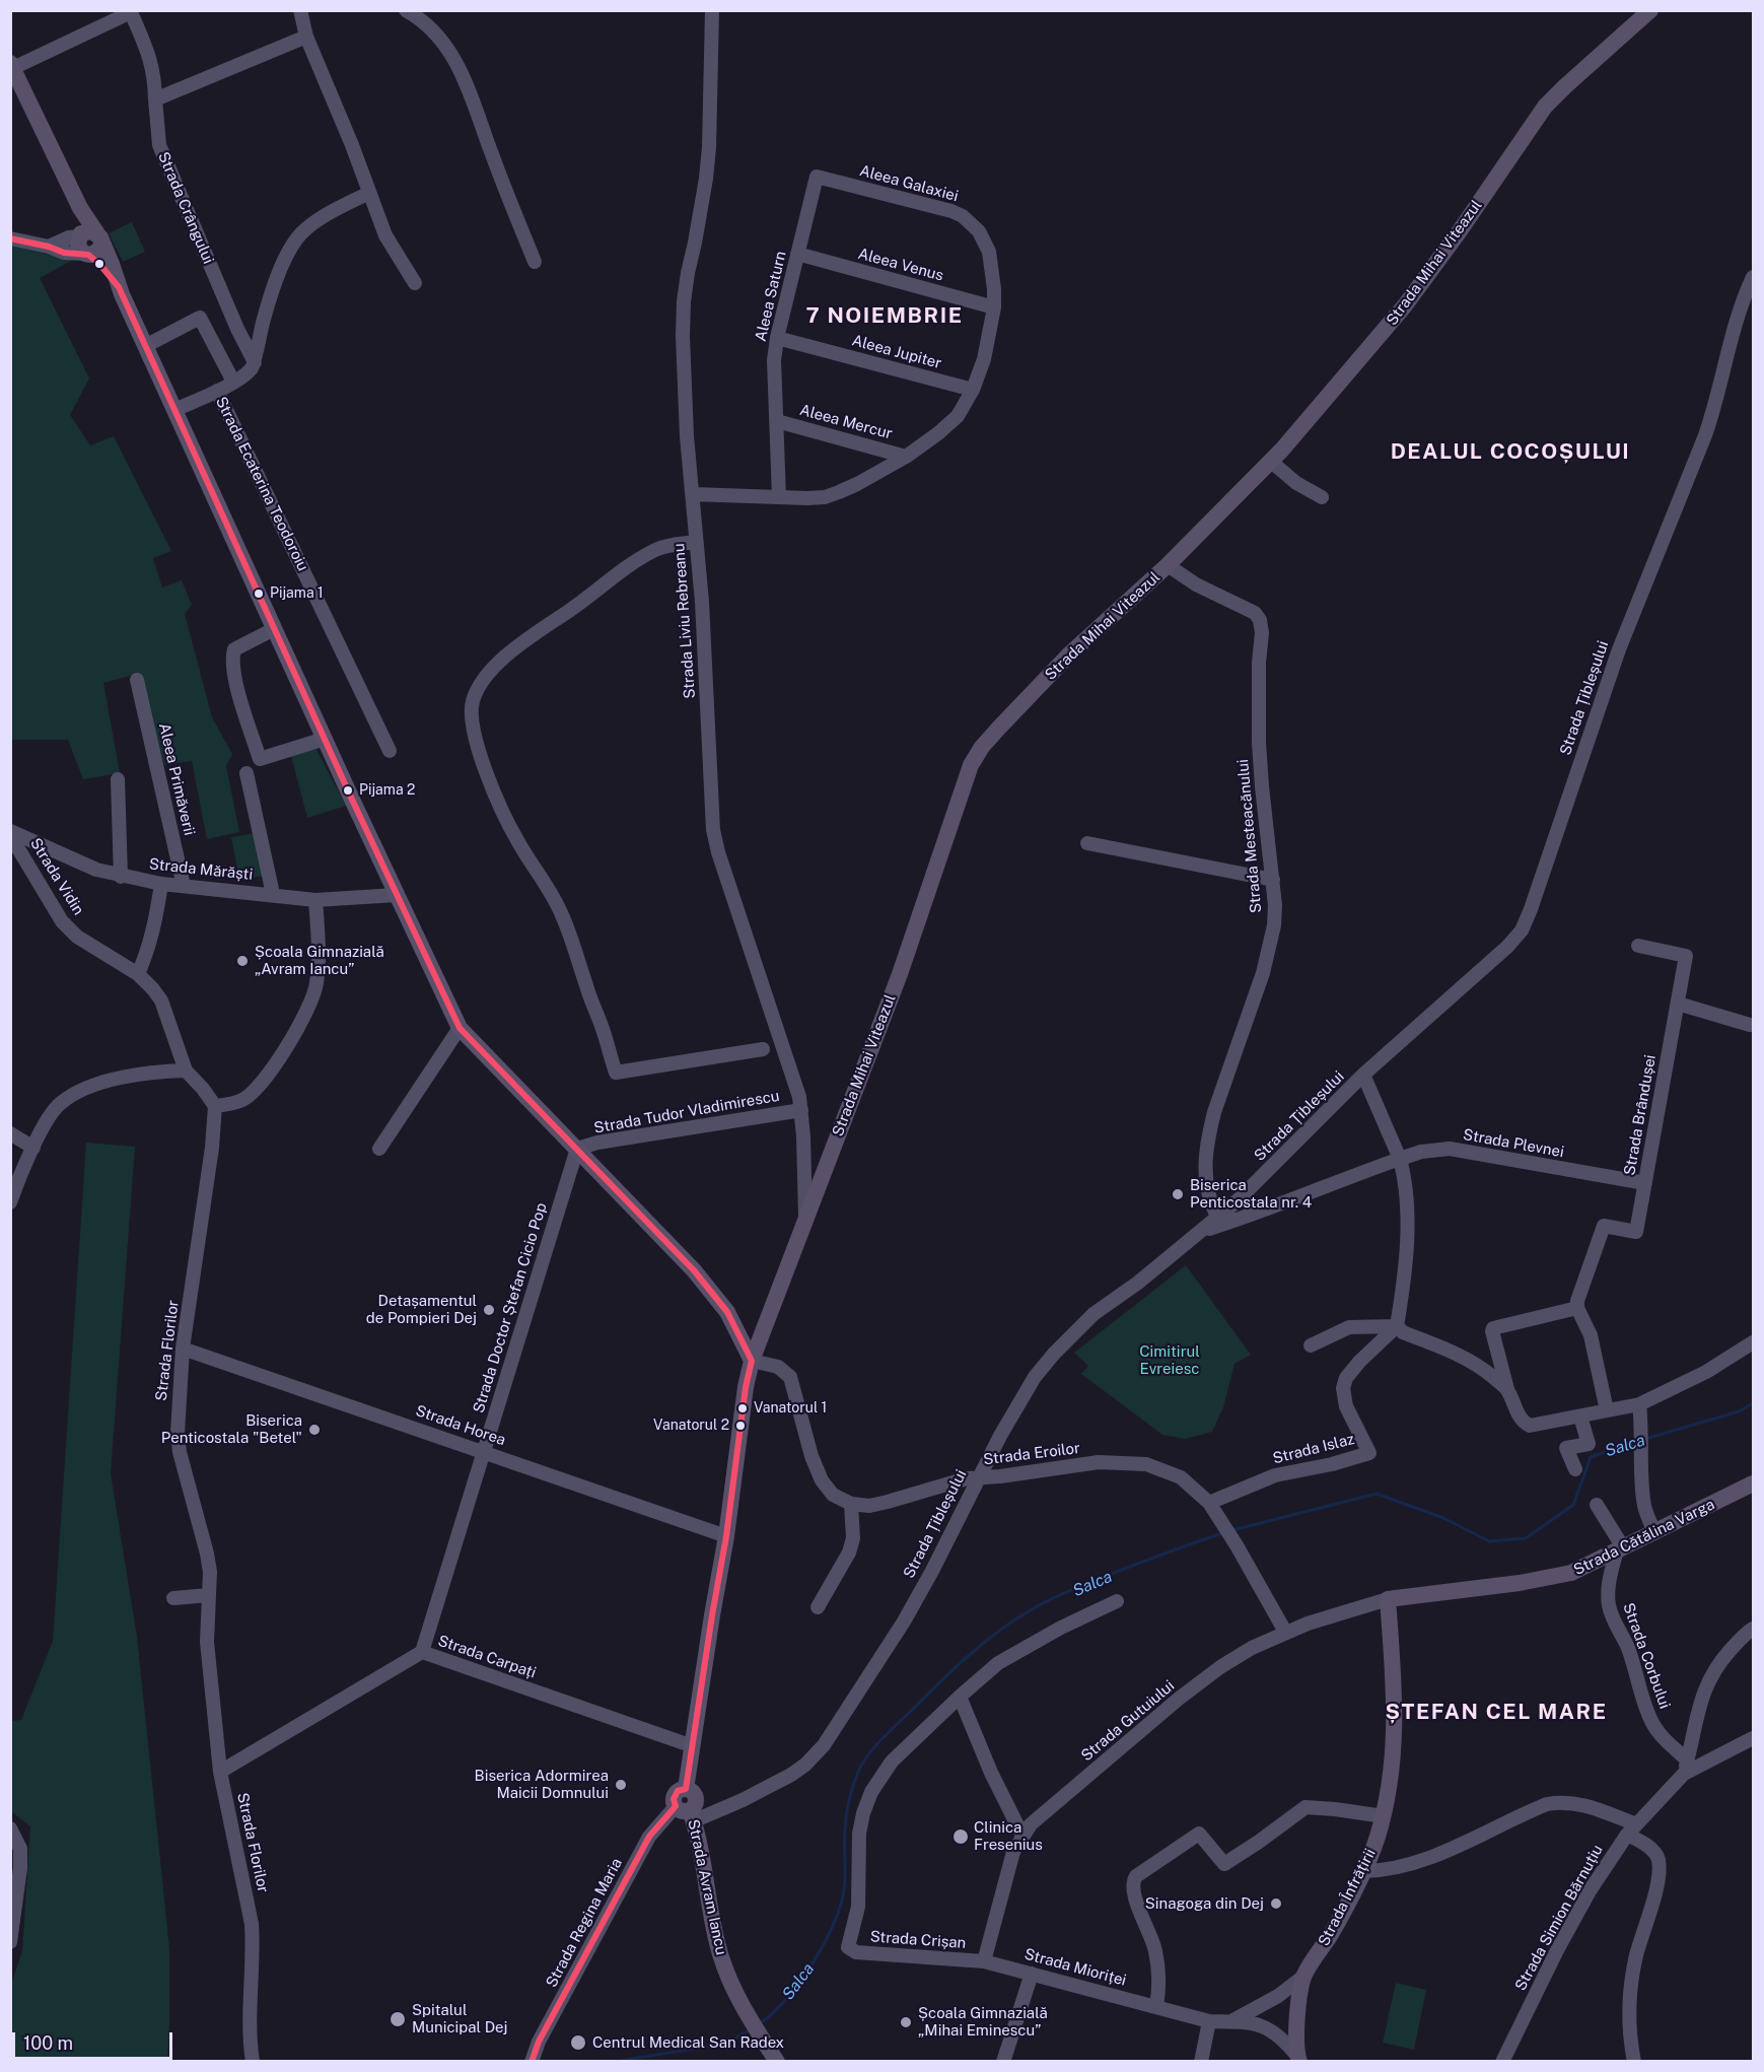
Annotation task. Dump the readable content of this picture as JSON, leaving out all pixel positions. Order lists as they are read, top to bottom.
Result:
{
  "streets": {
    "main road": [
      "Strada Mihai Viteazul",
      "Strada Cătălina Varga",
      "Strada Avram Iancu",
      "Strada Înfrățirii"
    ],
    "street": [
      "Aleea Galaxiei",
      "Strada Crângului",
      "Aleea Venus",
      "Aleea Saturn",
      "Aleea Jupiter",
      "Aleea Mercur",
      "Strada Ecaterina Teodoroiu",
      "Strada Liviu Rebreanu",
      "Strada Țibleșului",
      "Aleea Primăverii",
      "Strada Mesteacănului",
      "Strada Mărăști",
      "Strada Vidin",
      "Strada Tudor Vladimirescu",
      "Strada Brândușei",
      "Strada Plevnei",
      "Strada Doctor Ștefan Cicio Pop",
      "Strada Florilor",
      "Strada Horea",
      "Strada Islaz",
      "Strada Eroilor",
      "Strada Corbului",
      "Strada Carpați",
      "Strada Gutuiului",
      "Strada Simion Bărnuțiu",
      "Strada Regina Maria",
      "Strada Crișan",
      "Strada Mioriței"
    ]
  },
  "crossings": [
    ["Aleea Galaxiei", "Aleea Venus"],
    ["Aleea Galaxiei", "Aleea Saturn"],
    ["Aleea Galaxiei", "Aleea Jupiter"],
    ["Aleea Galaxiei", "Aleea Mercur"],
    ["Aleea Galaxiei", "Strada Liviu Rebreanu"],
    ["Strada Mihai Viteazul", "Strada Liviu Rebreanu"],
    ["Strada Mihai Viteazul", "Strada Mesteacănului"],
    ["Aleea Venus", "Aleea Saturn"],
    ["Aleea Saturn", "Aleea Jupiter"],
    ["Aleea Saturn", "Aleea Mercur"],
    ["Strada Liviu Rebreanu", "Strada Tudor Vladimirescu"],
    ["Strada Țibleșului", "Strada Mesteacănului"],
    ["Strada Țibleșului", "Strada Plevnei"],
    ["Strada Țibleșului", "Strada Eroilor"],
    ["Strada Țibleșului", "Strada Avram Iancu"],
    ["Strada Țibleșului", "Strada Regina Maria"],
    ["Aleea Primăverii", "Strada Mărăști"],
    ["Strada Mărăști", "Strada Vidin"],
    ["Strada Vidin", "Strada Florilor"],
    ["Strada Tudor Vladimirescu", "Strada Doctor Ștefan Cicio Pop"],
    ["Strada Brândușei", "Strada Plevnei"],
    ["Strada Doctor Ștefan Cicio Pop", "Strada Horea"],
    ["Strada Doctor Ștefan Cicio Pop", "Strada Carpați"],
    ["Strada Florilor", "Strada Horea"],
    ["Strada Florilor", "Strada Carpați"],
    ["Strada Islaz", "Strada Eroilor"],
    ["Strada Eroilor", "Strada Gutuiului"],
    ["Strada Cătălina Varga", "Strada Corbului"],
    ["Strada Cătălina Varga", "Strada Gutuiului"],
    ["Strada Cătălina Varga", "Strada Înfrățirii"],
    ["Strada Corbului", "Strada Simion Bărnuțiu"],
    ["Strada Carpați", "Strada Avram Iancu"],
    ["Strada Gutuiului", "Strada Înfrățirii"],
    ["Strada Gutuiului", "Strada Crișan"],
    ["Strada Gutuiului", "Strada Mioriței"],
    ["Strada Avram Iancu", "Strada Regina Maria"],
    ["Strada Crișan", "Strada Mioriței"]
  ],
  "districts": ["7 NOIEMBRIE", "DEALUL COCOȘULUI", "ȘTEFAN CEL MARE"],
  "water": ["Salca"],
  "parks": ["Cimitirul Evreiesc"],
  "places": [
    "Pijama 1",
    "Pijama 2",
    "Școala Gimnazială „Avram Iancu”",
    "Biserica Penticostala nr. 4",
    "Detașamentul de Pompieri Dej",
    "Vanatorul 1",
    "Vanatorul 2",
    "Biserica Penticostala \"Betel\"",
    "Biserica Adormirea Maicii Domnului",
    "Clinica Fresenius",
    "Sinagoga din Dej",
    "Spitalul Municipal Dej",
    "Școala Gimnazială „Mihai Eminescu”",
    "Centrul Medical San Radex"
  ],
  "scale_bar": "100 m"
}
